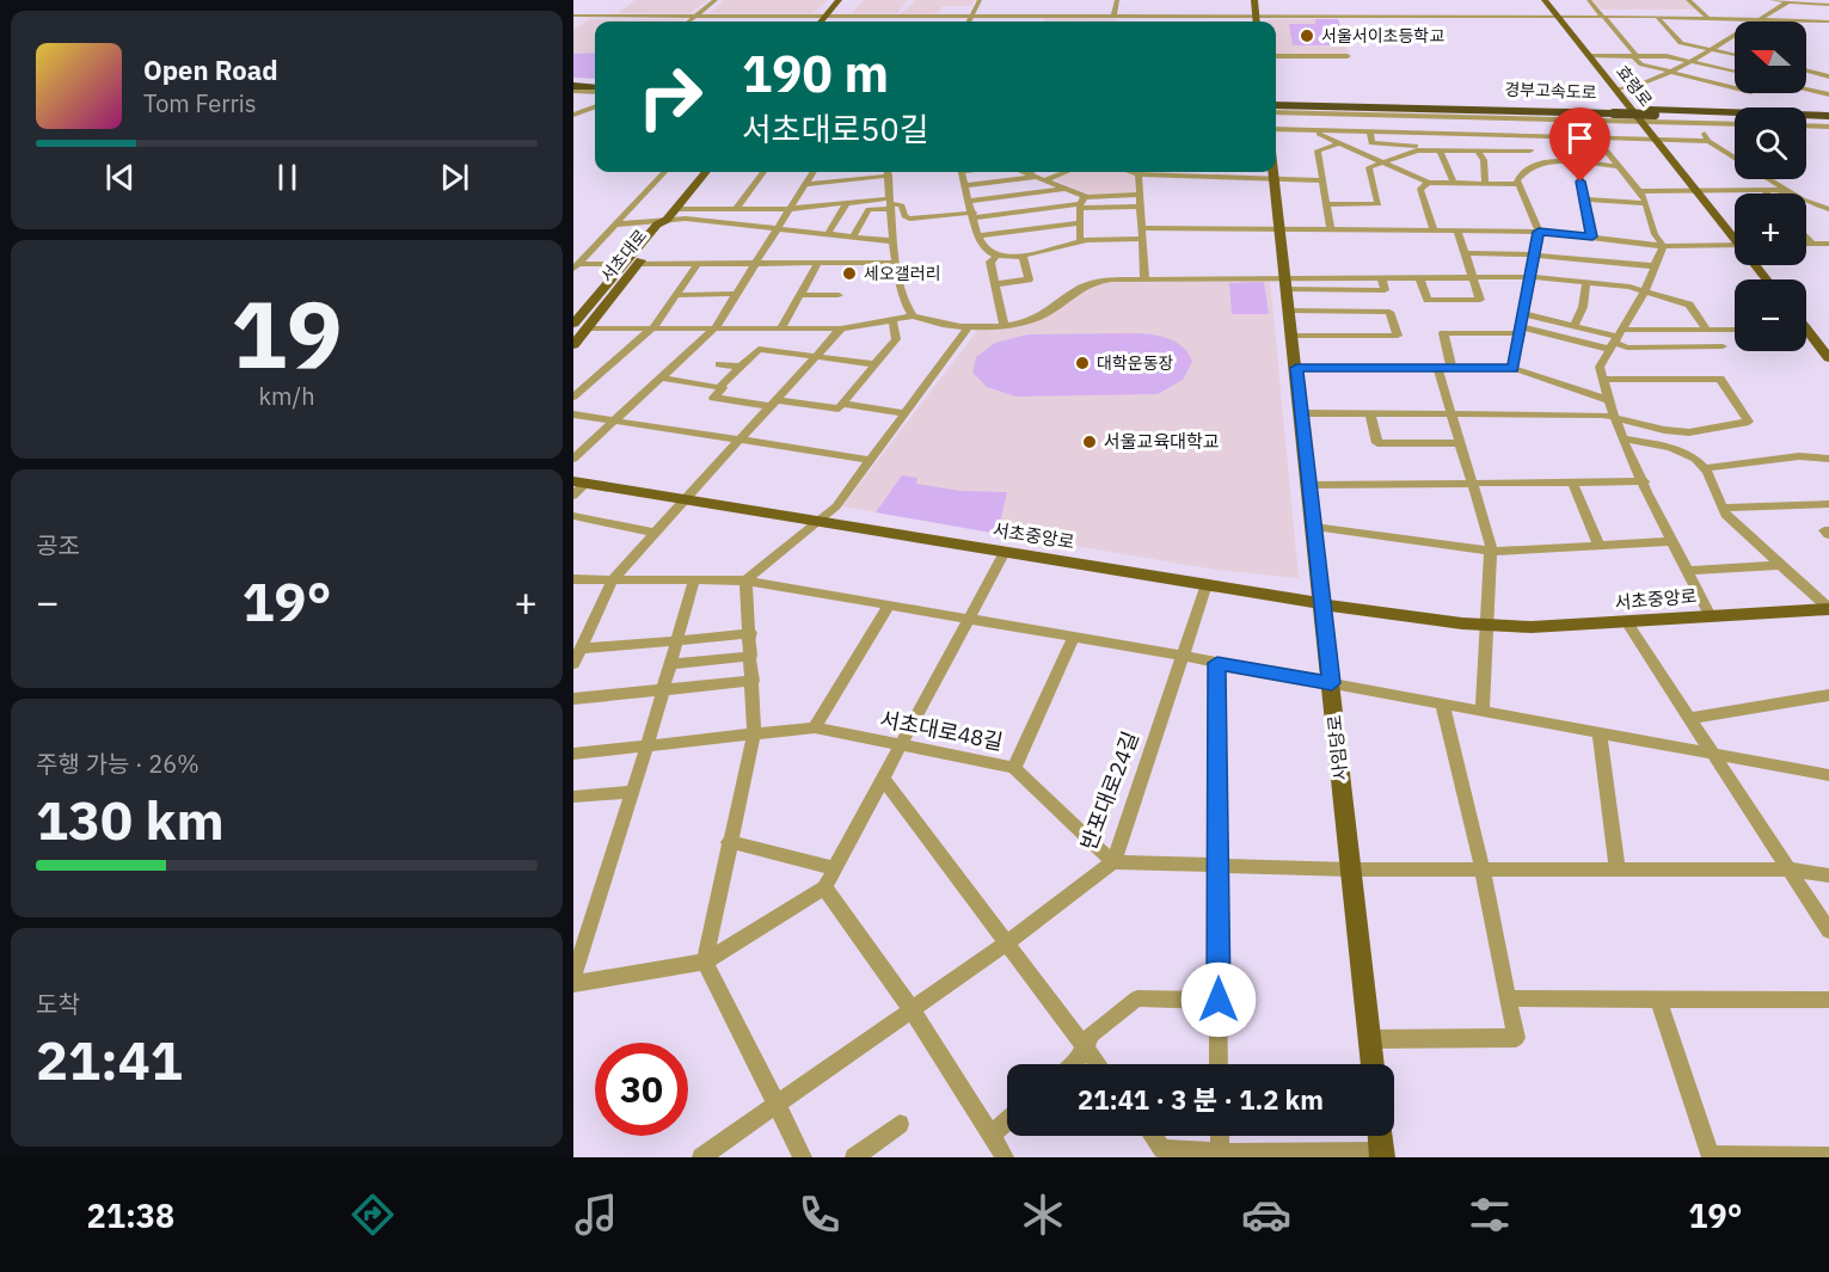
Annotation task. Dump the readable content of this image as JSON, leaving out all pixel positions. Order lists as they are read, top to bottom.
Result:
{
  "streets": {
    "highway": ["경부고속도로"],
    "main road": [
      "효령로",
      "서초대로",
      "서초중앙로",
      "사임당로"
    ],
    "street": ["서초대로48길", "반포대로24길"]
  },
  "crossings": [
    ["서초중앙로", "사임당로"],
    ["서초중앙로", "반포대로24길"],
    ["서초대로48길", "반포대로24길"]
  ],
  "places": [
    "서울서이초등학교",
    "세오갤러리",
    "대학운동장",
    "서울교육대학교"
  ],
  "north": "left",
  "page": {
    "map_buttons": ["+", "−"],
    "turn": ["190 m", "서초대로50길"],
    "song": ["Open Road", "Tom Ferris"],
    "tile": [
      ["19", "km/h"],
      "공조",
      ["주행 가능 · 26%", "130 km"],
      ["도착", "21:41"]
    ],
    "heat": ["−", "19°", "+"],
    "limit": "30",
    "trip": "21:41 · 3 분 · 1.2 km",
    "tabs": ["21:38", "19°"]
  }
}
